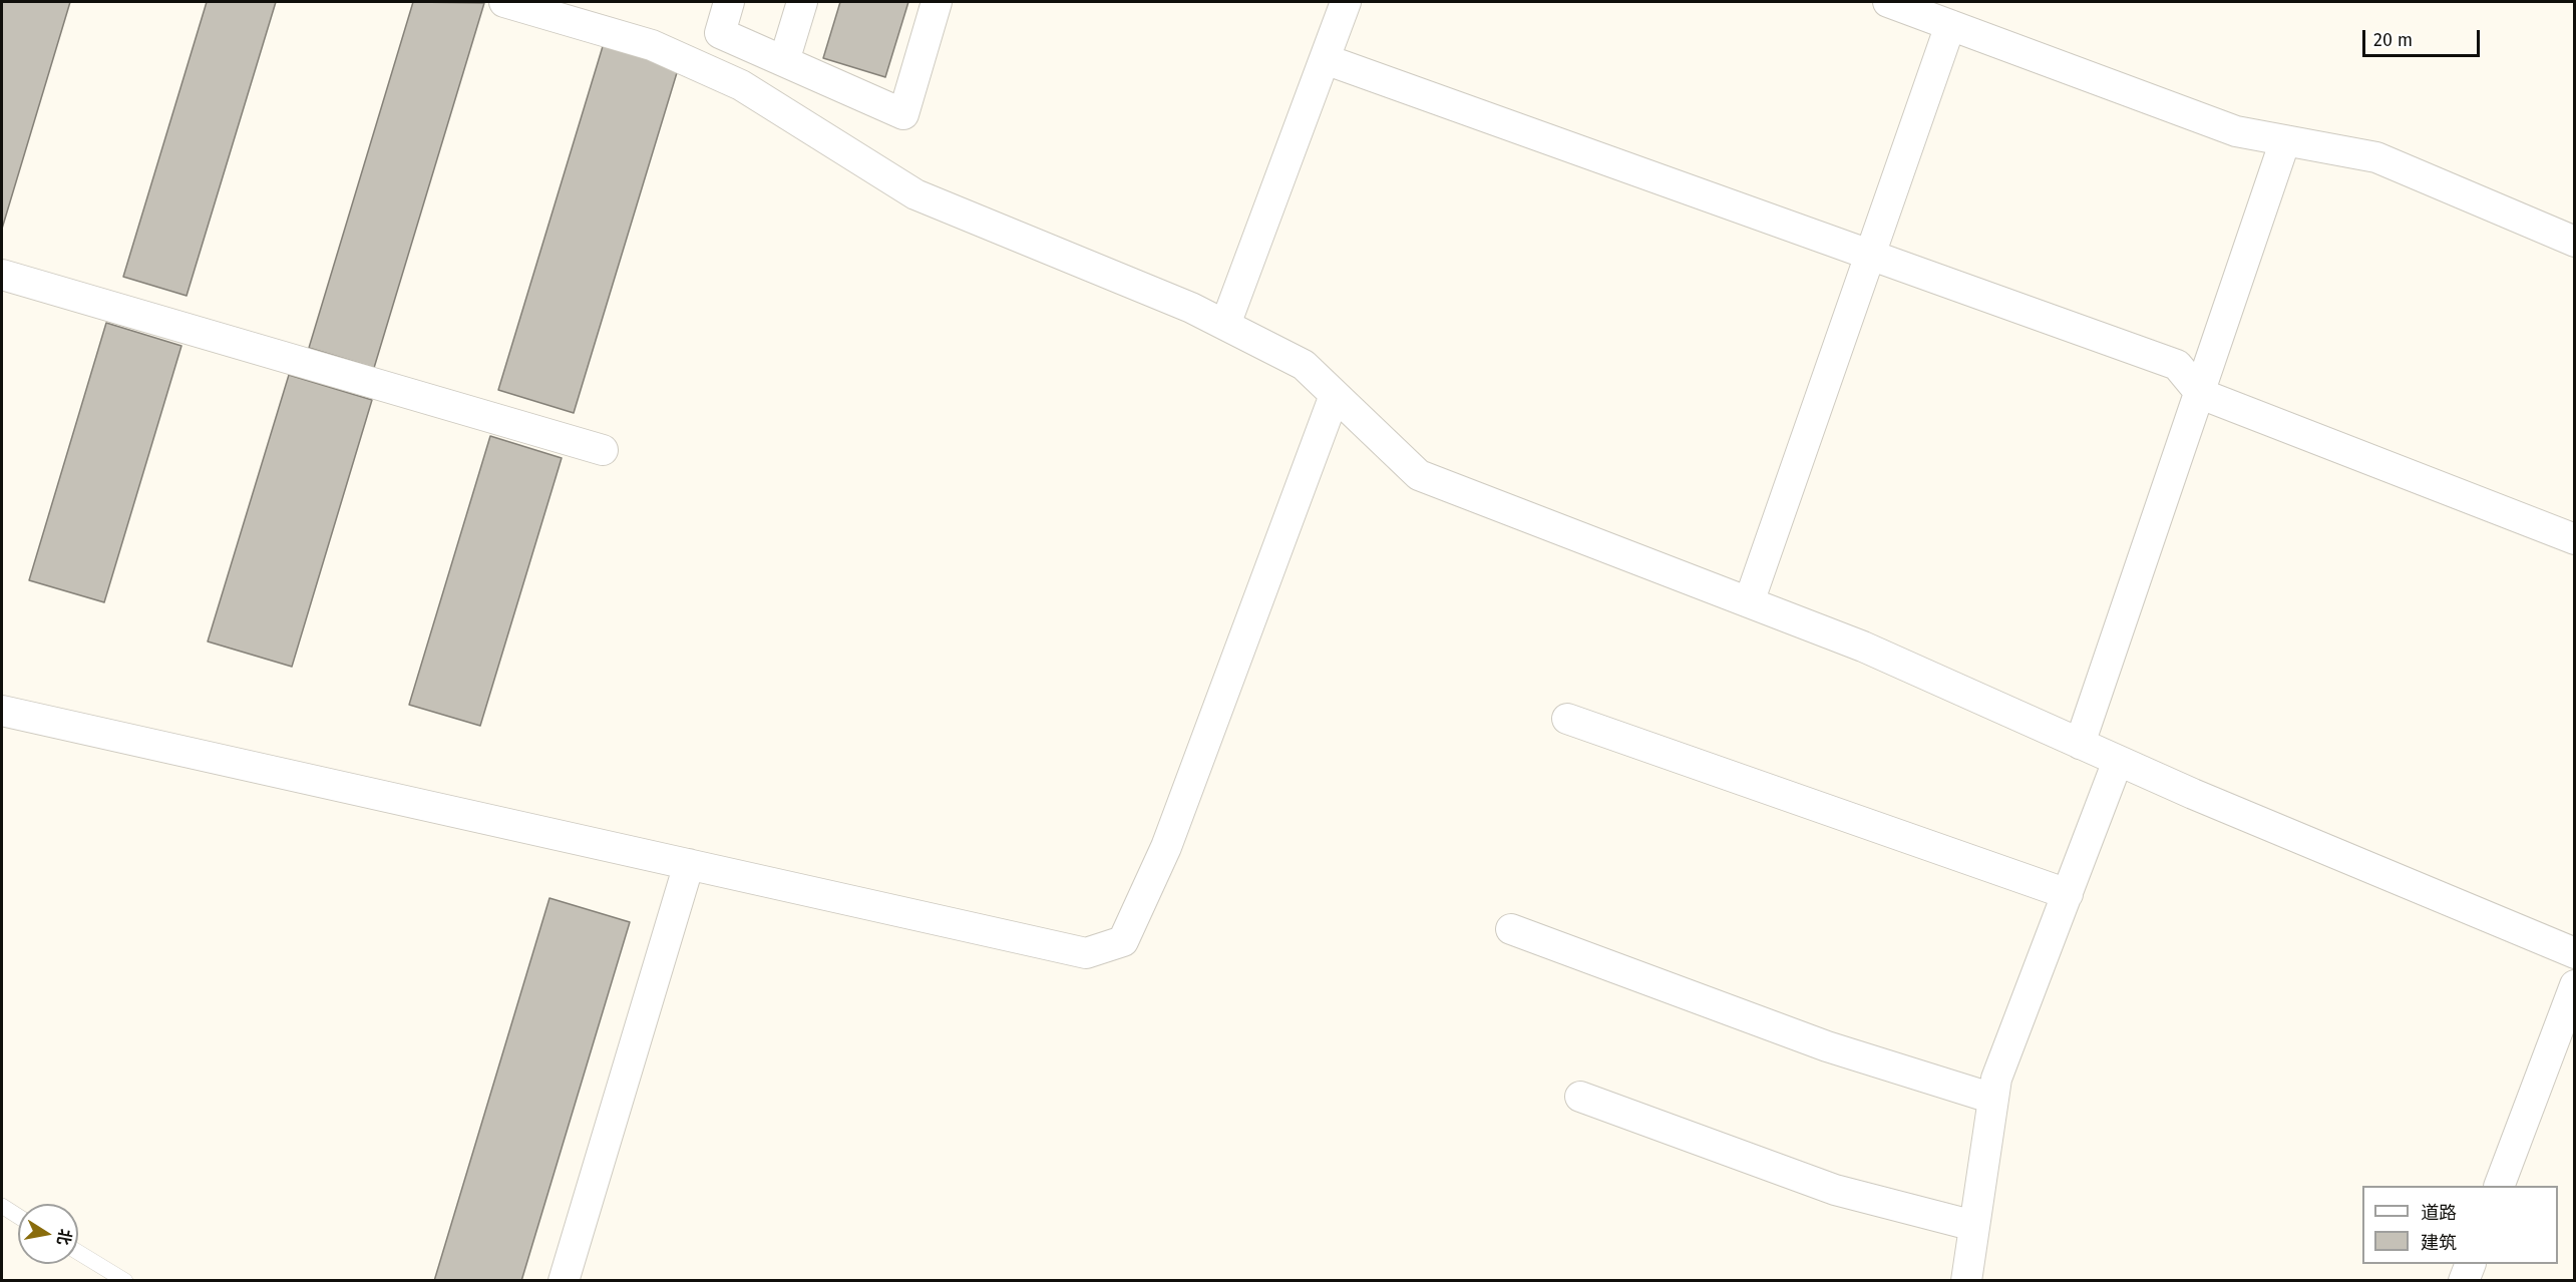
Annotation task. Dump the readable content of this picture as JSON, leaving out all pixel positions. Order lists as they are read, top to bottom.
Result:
{
  "legend": ["道路", "建筑"],
  "scale_bar": "20 m",
  "north": "right"
}
